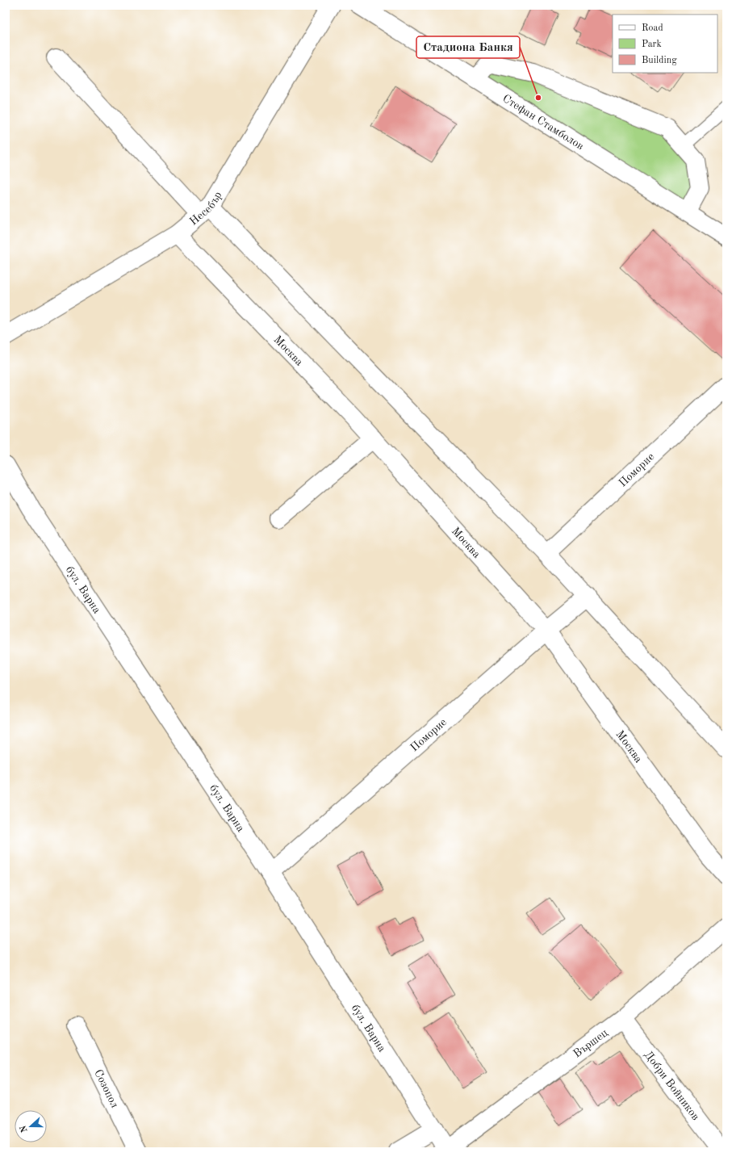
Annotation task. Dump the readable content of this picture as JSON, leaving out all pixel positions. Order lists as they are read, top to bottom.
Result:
{
  "streets": {
    "street": [
      "Стефан Стамболов",
      "Несебър",
      "Москва",
      "Поморие",
      "бул. Варна",
      "Вършец",
      "Добри Войников",
      "Созопол"
    ]
  },
  "crossings": [
    ["Несебър", "Москва"],
    ["Москва", "Поморие"],
    ["Поморие", "бул. Варна"],
    ["бул. Варна", "Вършец"],
    ["Вършец", "Добри Войников"]
  ],
  "places": ["Стадиона Банкя"],
  "legend": ["Road", "Park", "Building"],
  "north": "left"
}
